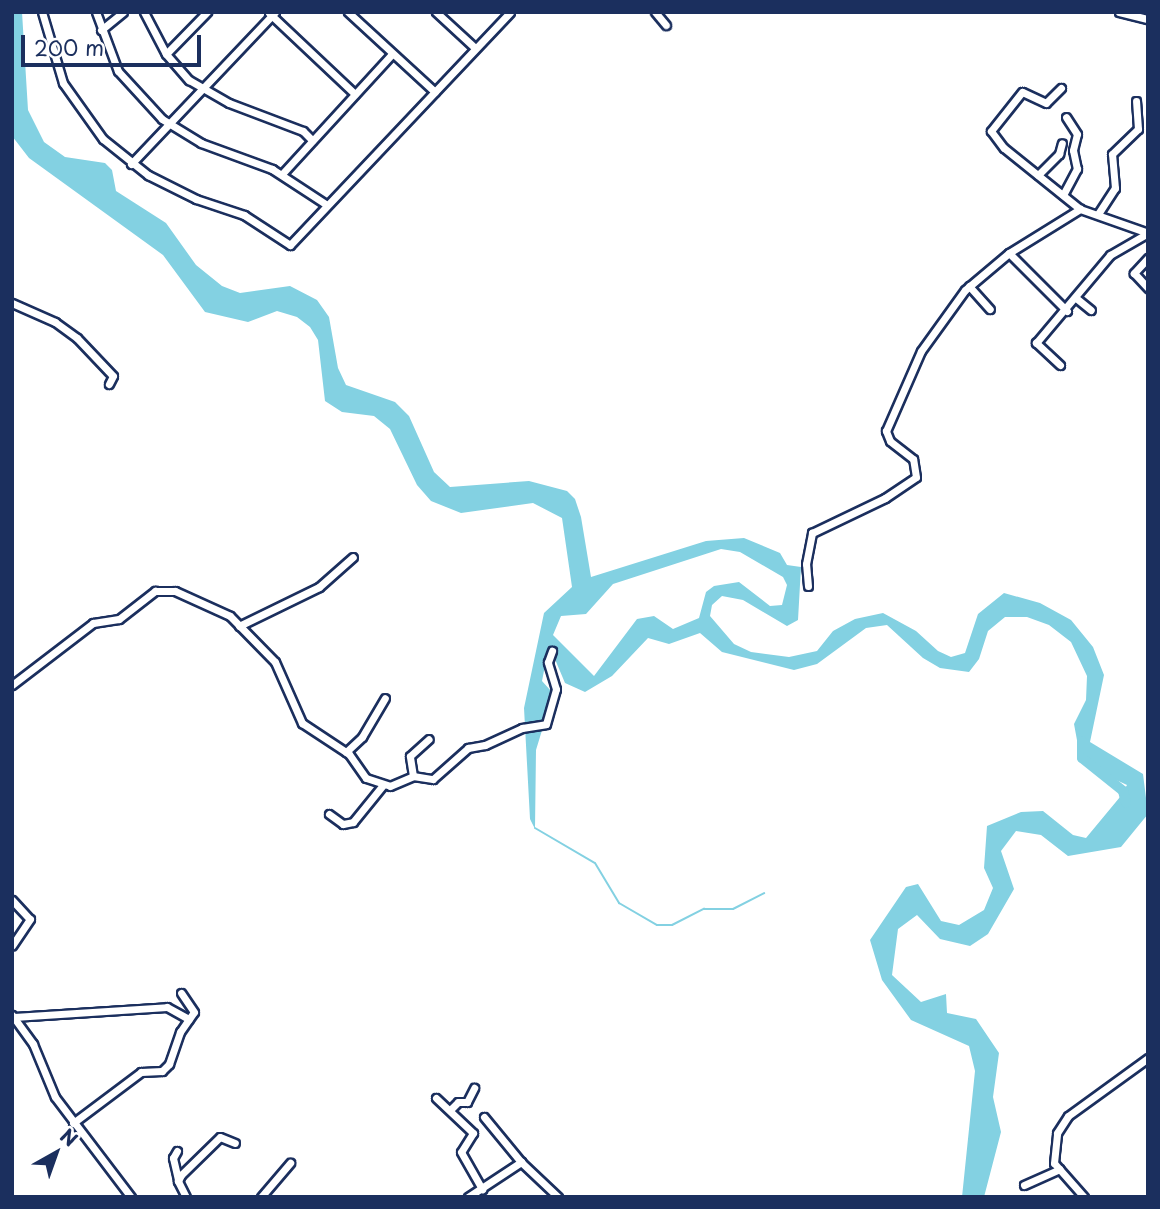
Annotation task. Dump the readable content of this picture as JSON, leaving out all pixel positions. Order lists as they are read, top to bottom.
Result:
{
  "scale_bar": "200 m",
  "north": "top right"
}
